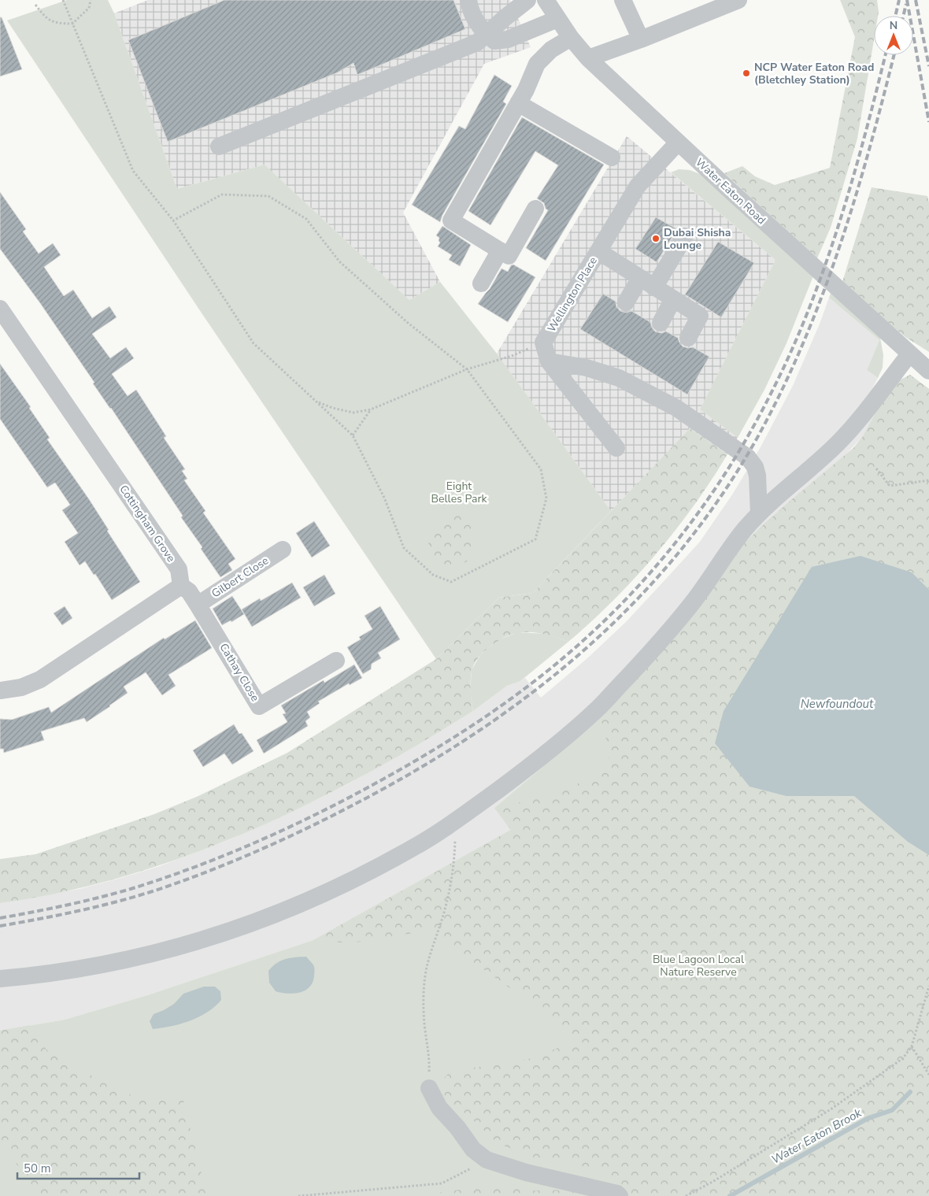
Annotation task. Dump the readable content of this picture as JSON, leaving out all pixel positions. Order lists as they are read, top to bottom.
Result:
{
  "streets": {
    "street": [
      "Water Eaton Road",
      "Wellington Place",
      "Cottingham Grove",
      "Gilbert Close",
      "Cathay Close"
    ]
  },
  "crossings": [
    ["Water Eaton Road", "Wellington Place"],
    ["Cottingham Grove", "Cathay Close"],
    ["Gilbert Close", "Cathay Close"]
  ],
  "water": ["Newfoundout", "Water Eaton Brook"],
  "parks": ["Eight Belles Park", "Blue Lagoon Local Nature Reserve"],
  "places": ["NCP Water Eaton Road (Bletchley Station)", "Dubai Shisha Lounge"],
  "scale_bar": "50 m",
  "north": "top"
}
